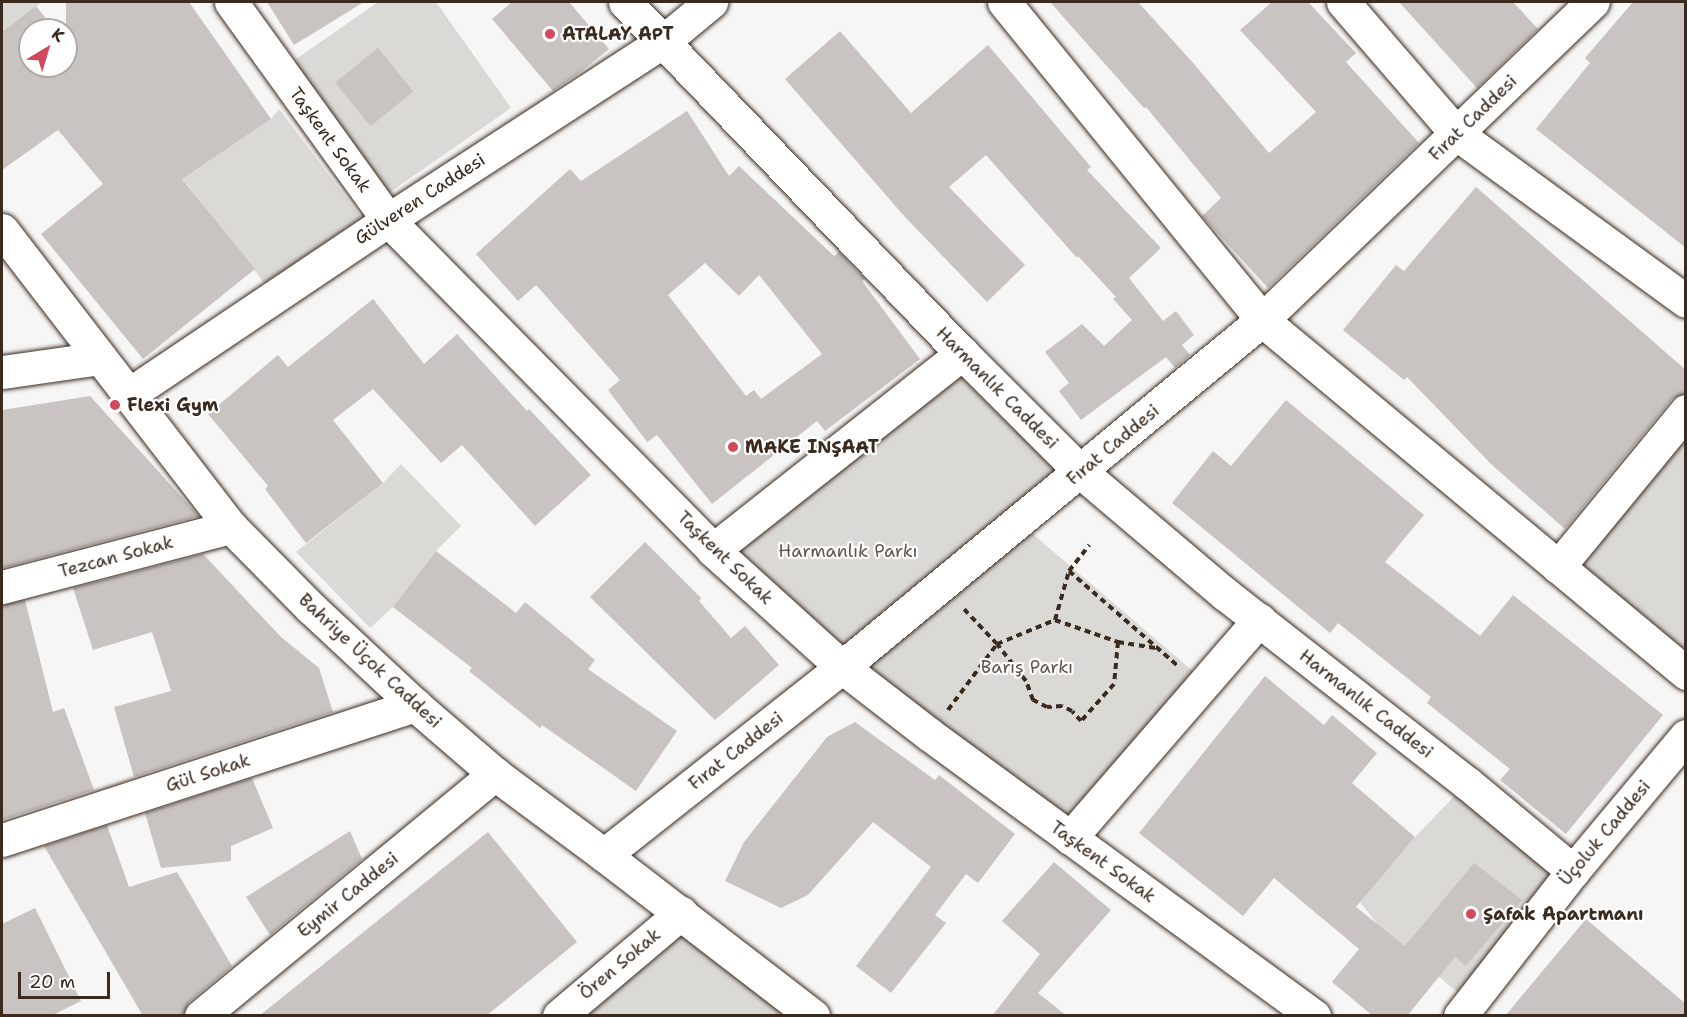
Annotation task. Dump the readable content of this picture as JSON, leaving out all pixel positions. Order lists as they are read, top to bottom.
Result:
{
  "streets": {
    "street": [
      "Fırat Caddesi",
      "Taşkent Sokak",
      "Gülveren Caddesi",
      "Harmanlık Caddesi",
      "Tezcan Sokak",
      "Bahriye Üçok Caddesi",
      "Gül Sokak",
      "Üçoluk Caddesi",
      "Eymir Caddesi",
      "Ören Sokak"
    ]
  },
  "crossings": [
    ["Fırat Caddesi", "Taşkent Sokak"],
    ["Fırat Caddesi", "Harmanlık Caddesi"],
    ["Fırat Caddesi", "Bahriye Üçok Caddesi"],
    ["Taşkent Sokak", "Gülveren Caddesi"],
    ["Gülveren Caddesi", "Harmanlık Caddesi"],
    ["Gülveren Caddesi", "Bahriye Üçok Caddesi"],
    ["Harmanlık Caddesi", "Üçoluk Caddesi"],
    ["Tezcan Sokak", "Bahriye Üçok Caddesi"],
    ["Bahriye Üçok Caddesi", "Gül Sokak"],
    ["Bahriye Üçok Caddesi", "Eymir Caddesi"],
    ["Bahriye Üçok Caddesi", "Ören Sokak"]
  ],
  "parks": ["Harmanlık Parkı", "Barış Parkı"],
  "places": [
    "ATALAY APT",
    "Flexi Gym",
    "MAKE INŞAAT",
    "Şafak Apartmanı"
  ],
  "scale_bar": "20 m",
  "north": "top right"
}
